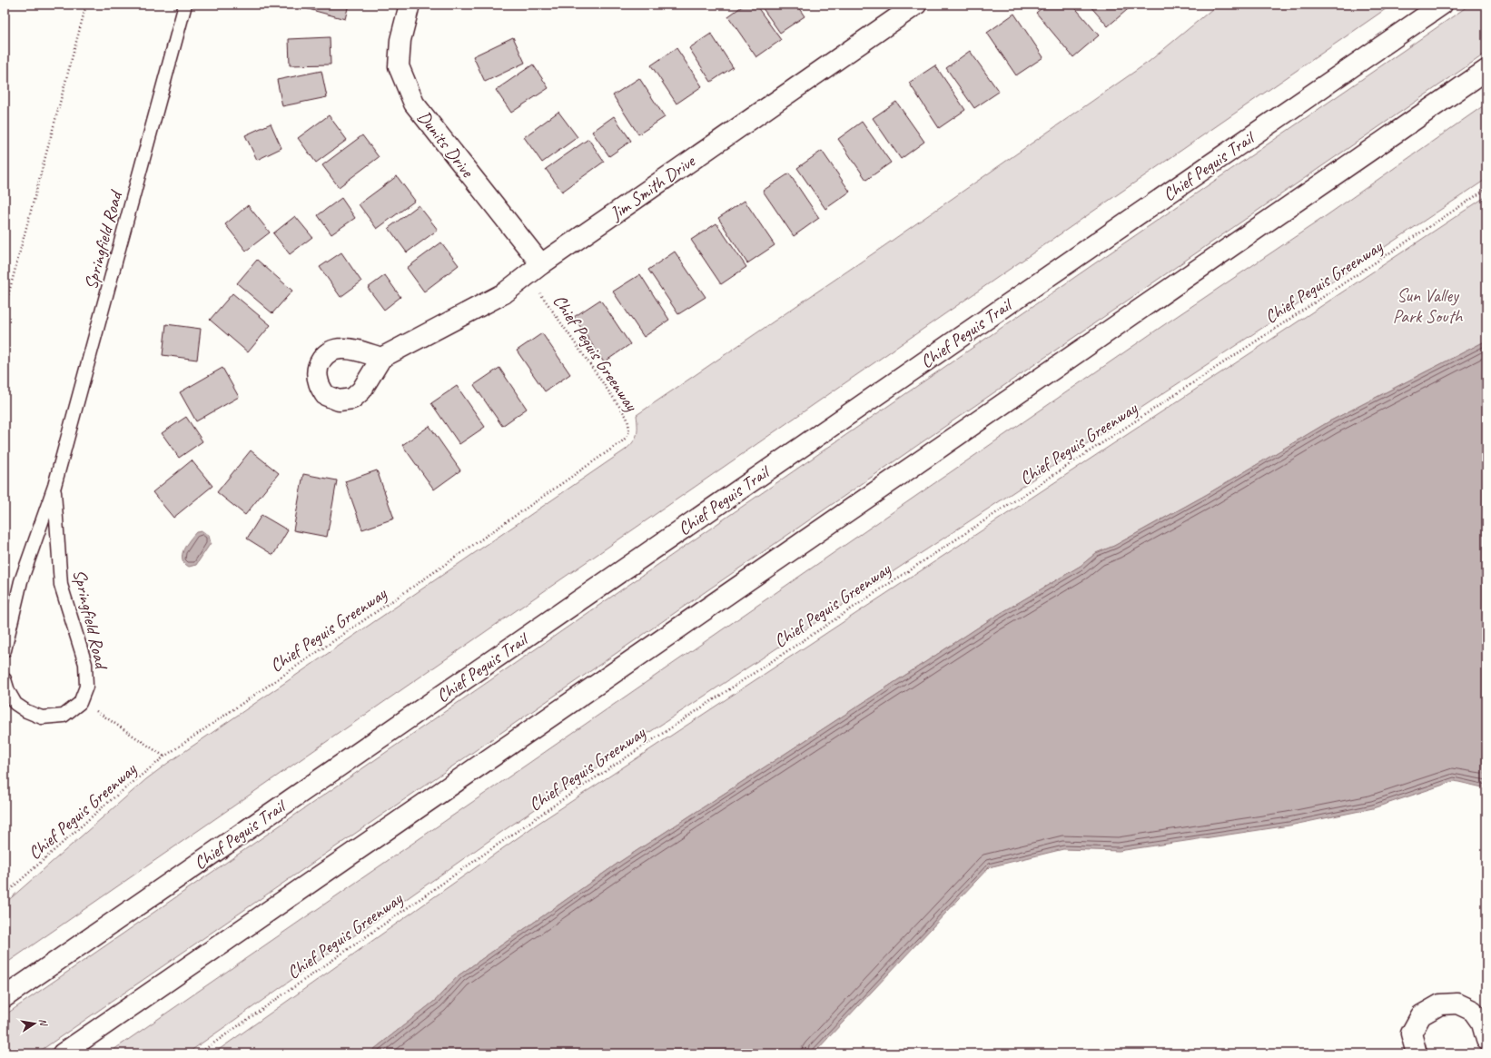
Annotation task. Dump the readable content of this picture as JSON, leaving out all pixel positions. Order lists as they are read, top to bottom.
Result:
{
  "streets": {
    "main road": ["Dunits Drive", "Chief Peguis Trail", "Jim Smith Drive"],
    "lane": ["Springfield Road"],
    "path": ["Chief Peguis Greenway"]
  },
  "crossings": [
    ["Dunits Drive", "Jim Smith Drive"],
    ["Dunits Drive", "Chief Peguis Greenway"],
    ["Jim Smith Drive", "Chief Peguis Greenway"]
  ],
  "parks": ["Sun Valley Park South"],
  "north": "right"
}
